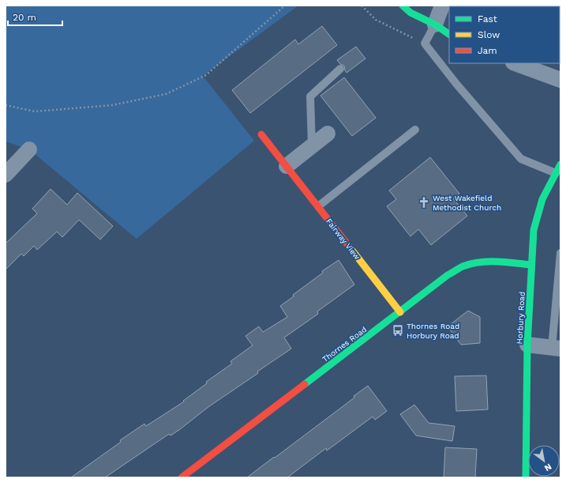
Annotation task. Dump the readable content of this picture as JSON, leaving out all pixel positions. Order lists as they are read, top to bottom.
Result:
{
  "streets": {
    "main road": ["Fairway View", "Horbury Road", "Thornes Road"]
  },
  "crossings": [
    ["Fairway View", "Thornes Road"],
    ["Horbury Road", "Thornes Road"]
  ],
  "places": {
    "church": ["West Wakefield Methodist Church"],
    "bus stop": ["Thornes Road Horbury Road"]
  },
  "legend": ["Fast", "Slow", "Jam"],
  "scale_bar": "20 m",
  "north": "bottom right"
}
